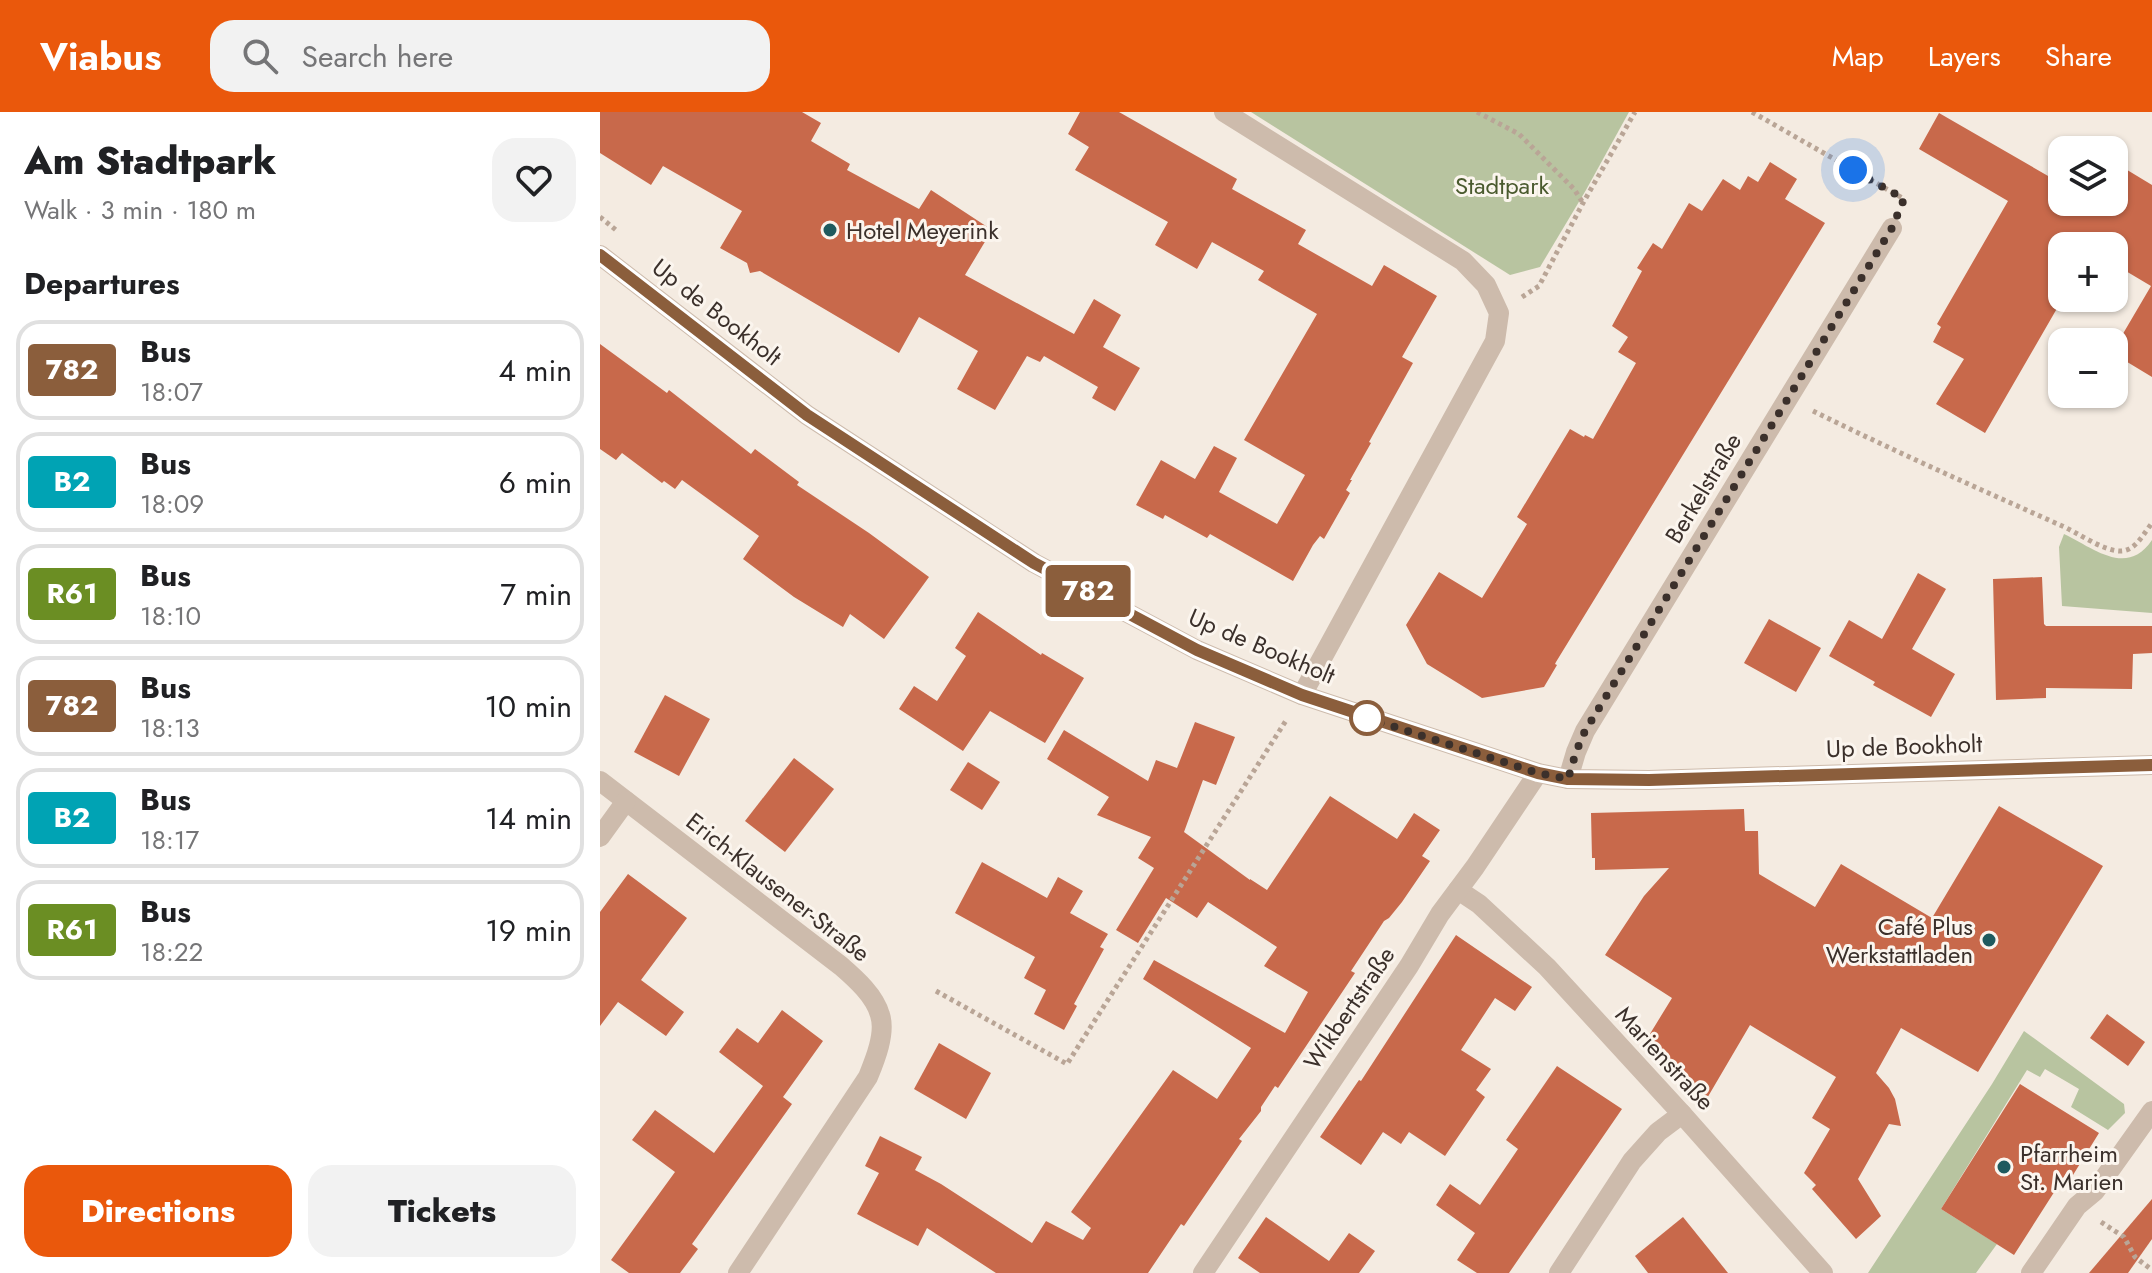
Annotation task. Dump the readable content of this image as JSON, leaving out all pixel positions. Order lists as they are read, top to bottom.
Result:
{
  "streets": {
    "street": [
      "Up de Bookholt",
      "Berkelstraße",
      "Erich-Klausener-Straße",
      "Wikbertstraße",
      "Marienstraße"
    ]
  },
  "crossings": [
    ["Up de Bookholt", "Berkelstraße"],
    ["Up de Bookholt", "Wikbertstraße"],
    ["Wikbertstraße", "Marienstraße"]
  ],
  "parks": ["Stadtpark"],
  "places": ["Hotel Meyerink", "Café Plus Werkstattladen", "Pfarrheim St. Marien"],
  "lines": ["bus line 782"],
  "page": {
    "header": "Viabus",
    "search": "Search here",
    "nav": ["Map", "Layers", "Share"],
    "heading": [
      ["Am Stadtpark", "Walk · 3 min · 180 m"],
      "Departures"
    ],
    "on_map": "782",
    "map_buttons": ["+", "−"],
    "list": [
      {
        "mark": "782",
        "name": "Bus",
        "note": "18:07",
        "value": "4 min"
      },
      {
        "mark": "B2",
        "name": "Bus",
        "note": "18:09",
        "value": "6 min"
      },
      {
        "mark": "R61",
        "name": "Bus",
        "note": "18:10",
        "value": "7 min"
      },
      {
        "mark": "782",
        "name": "Bus",
        "note": "18:13",
        "value": "10 min"
      },
      {
        "mark": "B2",
        "name": "Bus",
        "note": "18:17",
        "value": "14 min"
      },
      {
        "mark": "R61",
        "name": "Bus",
        "note": "18:22",
        "value": "19 min"
      }
    ],
    "buttons": ["Directions", "Tickets"]
  }
}
